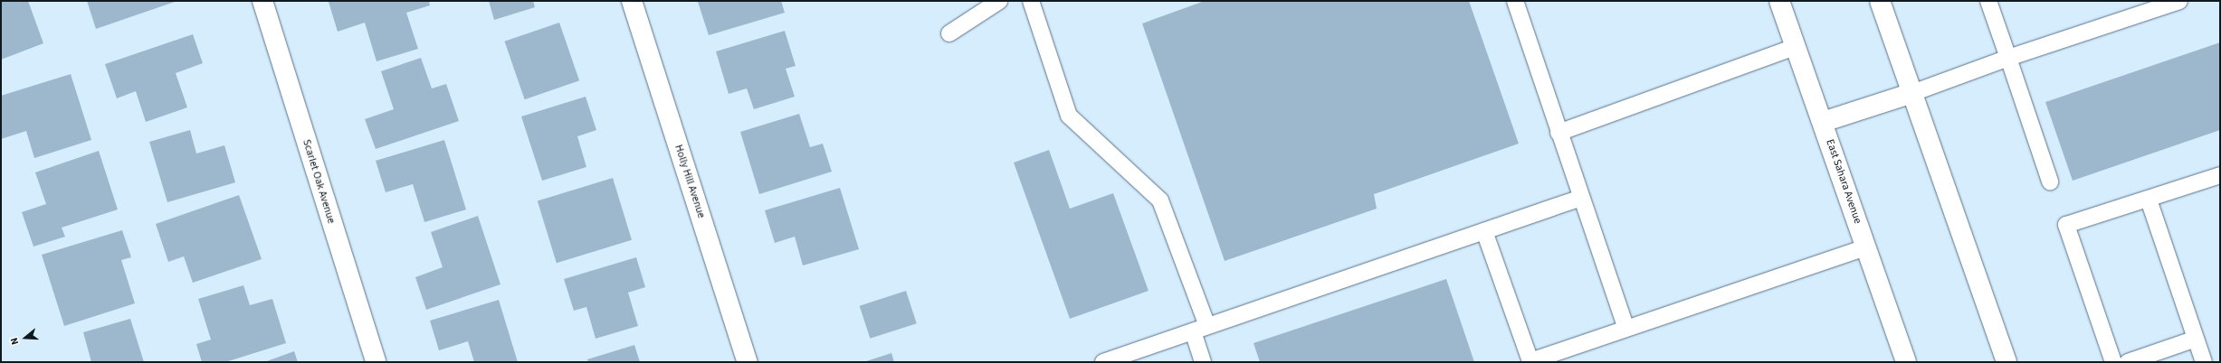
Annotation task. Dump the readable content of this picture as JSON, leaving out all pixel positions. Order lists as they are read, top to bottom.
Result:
{
  "streets": {
    "main road": ["Scarlet Oak Avenue", "Holly Hill Avenue", "East Sahara Avenue"]
  },
  "north": "left"
}
